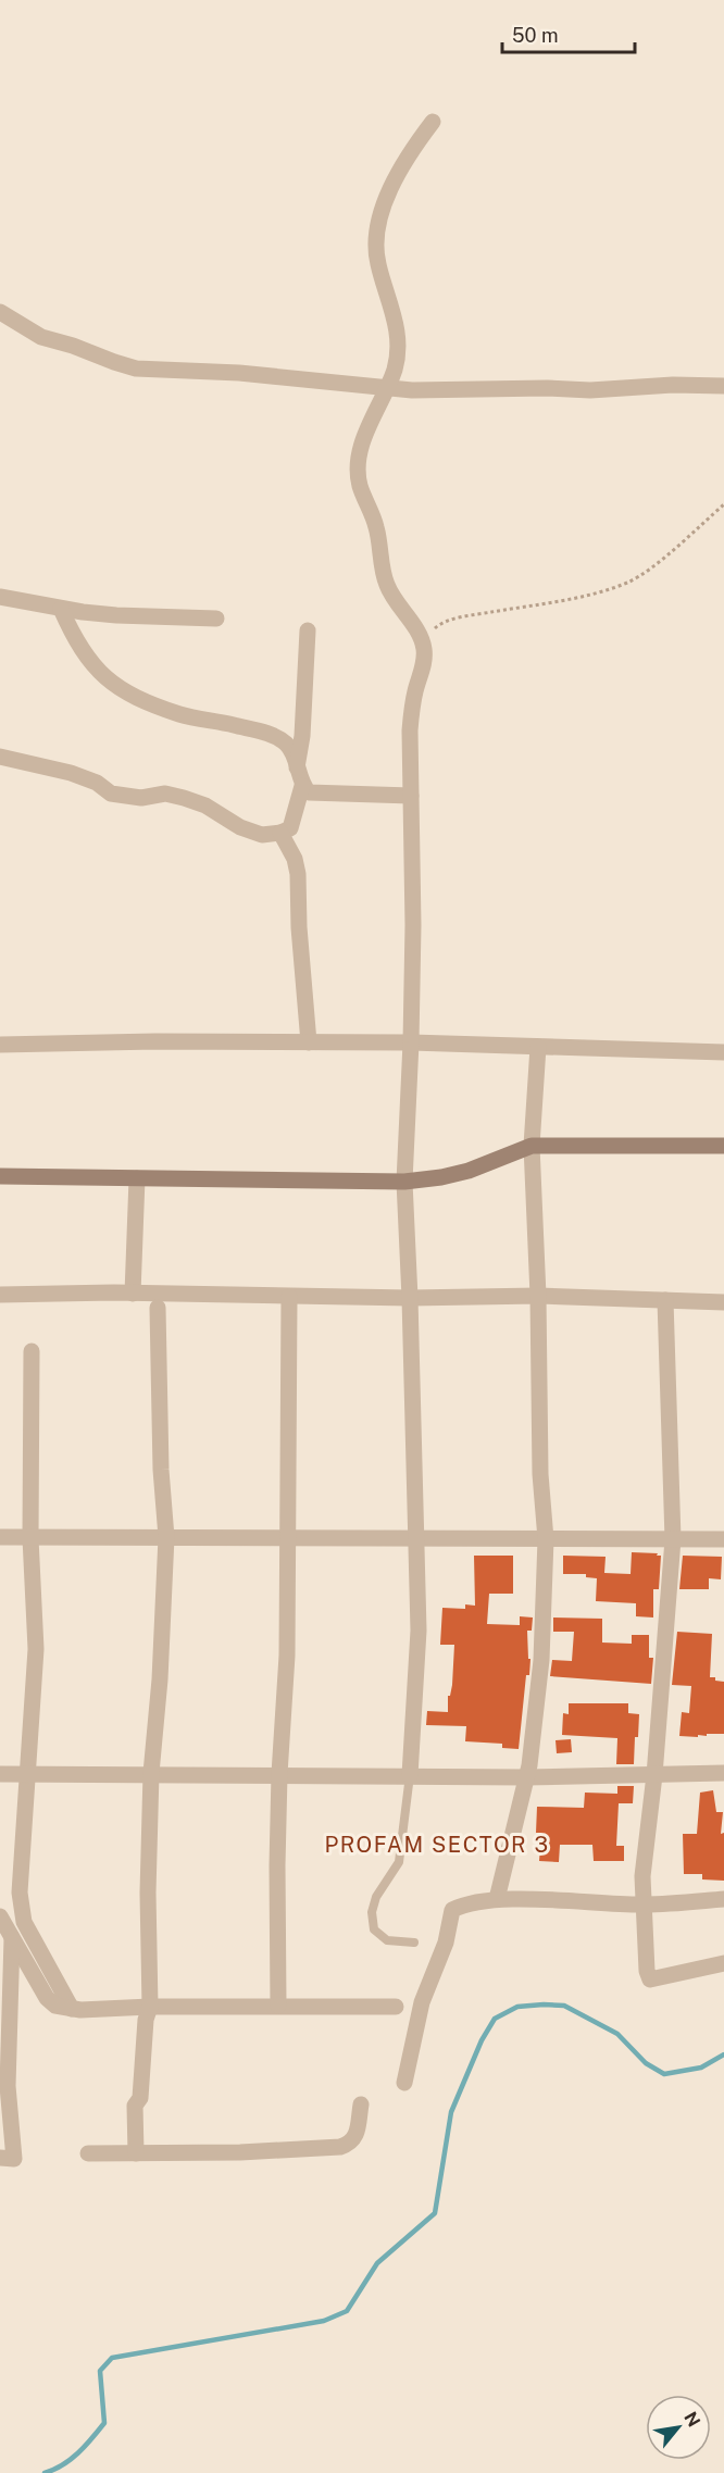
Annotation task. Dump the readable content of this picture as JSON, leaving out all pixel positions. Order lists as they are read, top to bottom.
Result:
{
  "districts": ["PROFAM SECTOR 3"],
  "scale_bar": "50 m",
  "north": "top right"
}
